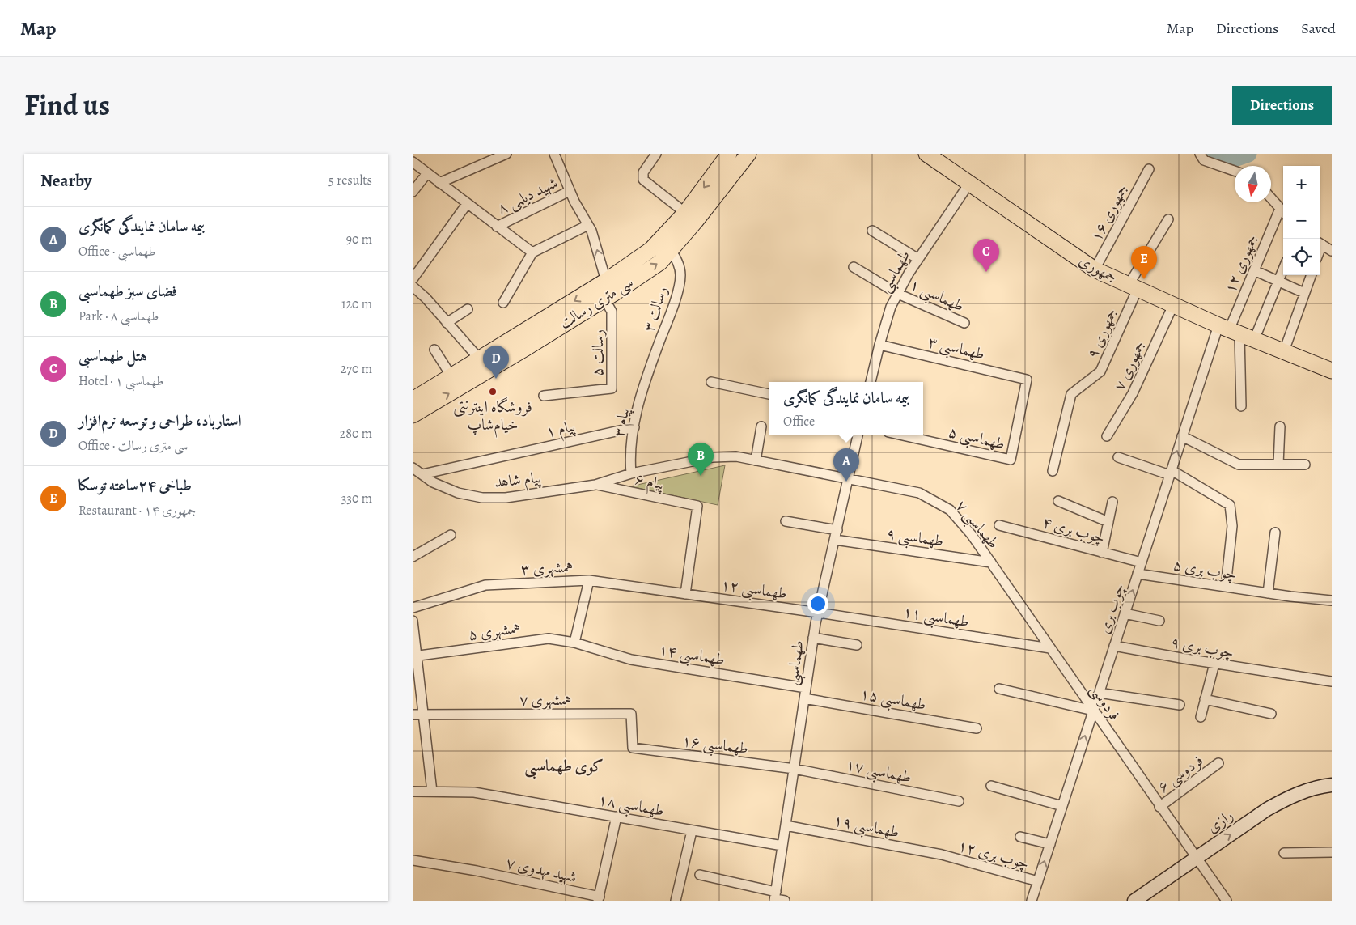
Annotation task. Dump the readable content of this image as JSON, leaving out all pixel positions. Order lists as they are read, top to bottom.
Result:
{
  "streets": {
    "main road": ["جمهوری", "سی متری رسالت", "رازی"],
    "street": [
      "۸ شهید دیلمی",
      "۱۶ جمهوری",
      "۱۲ جمهوری",
      "طهماسبی",
      "۱ طهماسبی",
      "۳ رسالت",
      "۹ جمهوری",
      "۳ طهماسبی",
      "۵ رسالت",
      "۷ جمهوری",
      "۳ پیام",
      "۱ پیام",
      "۵ طهماسبی",
      "پیام شاهد",
      "۶ پیام",
      "۷ طهماسبی",
      "۴ چوب بری",
      "۹ طهماسبی",
      "۳ همشهری",
      "۵ چوب بری",
      "۱۲ طهماسبی",
      "چوب بری",
      "۱۱ طهماسبی",
      "۵ همشهری",
      "۹ چوب بری",
      "۱۴ طهماسبی",
      "۱۵ طهماسبی",
      "۷ همشهری",
      "فردوسی",
      "۱۶ طهماسبی",
      "۱۷ طهماسبی",
      "فردوسی ۶",
      "۱۸ طهماسبی",
      "۱۹ طهماسبی",
      "۱۲ چوب بری",
      "۷ شهید مهدوی"
    ]
  },
  "crossings": [
    ["۱۶ جمهوری", "جمهوری"],
    ["۱۲ جمهوری", "جمهوری"],
    ["۱۲ جمهوری", "چوب بری"],
    ["جمهوری", "طهماسبی"],
    ["جمهوری", "۹ جمهوری"],
    ["جمهوری", "۷ جمهوری"],
    ["جمهوری", "چوب بری"],
    ["طهماسبی", "۱ طهماسبی"],
    ["طهماسبی", "۳ طهماسبی"],
    ["طهماسبی", "۷ طهماسبی"],
    ["طهماسبی", "۹ طهماسبی"],
    ["طهماسبی", "۱۲ طهماسبی"],
    ["طهماسبی", "۱۱ طهماسبی"],
    ["طهماسبی", "۱۴ طهماسبی"],
    ["طهماسبی", "۱۵ طهماسبی"],
    ["طهماسبی", "۱۶ طهماسبی"],
    ["طهماسبی", "۱۷ طهماسبی"],
    ["طهماسبی", "۱۸ طهماسبی"],
    ["طهماسبی", "۱۹ طهماسبی"],
    ["سی متری رسالت", "۳ رسالت"],
    ["سی متری رسالت", "۵ رسالت"],
    ["۳ رسالت", "۳ پیام"],
    ["۳ طهماسبی", "۵ طهماسبی"],
    ["۳ پیام", "۱ پیام"],
    ["۳ پیام", "پیام شاهد"],
    ["۱ پیام", "پیام شاهد"],
    ["پیام شاهد", "۶ پیام"],
    ["پیام شاهد", "۷ طهماسبی"],
    ["۶ پیام", "۳ همشهری"],
    ["۶ پیام", "۱۲ طهماسبی"],
    ["۷ طهماسبی", "۹ طهماسبی"],
    ["۷ طهماسبی", "فردوسی"],
    ["۴ چوب بری", "چوب بری"],
    ["۹ طهماسبی", "فردوسی"],
    ["۳ همشهری", "۱۲ طهماسبی"],
    ["۵ چوب بری", "چوب بری"],
    ["۱۲ طهماسبی", "۱۱ طهماسبی"],
    ["چوب بری", "۹ چوب بری"],
    ["چوب بری", "فردوسی"],
    ["چوب بری", "۱۲ چوب بری"],
    ["۱۱ طهماسبی", "فردوسی"],
    ["۵ همشهری", "۱۴ طهماسبی"],
    ["۷ همشهری", "۱۶ طهماسبی"],
    ["فردوسی", "فردوسی ۶"],
    ["فردوسی", "رازی"],
    ["۱۶ طهماسبی", "۱۷ طهماسبی"],
    ["۱۹ طهماسبی", "۱۲ چوب بری"]
  ],
  "one_way": ["چوب بری", "رازی"],
  "districts": ["کوی طهماسبی"],
  "places": ["فروشگاه اینترنتی خیام‌شاپ"],
  "north": "bottom",
  "page": {
    "header": "Map",
    "nav": ["Map", "Directions", "Saved"],
    "title": "Find us",
    "buttons": "Directions",
    "heading": ["Nearby", "5 results"],
    "map_buttons": ["+", "−"],
    "list": [
      {
        "mark": "A",
        "name": "بیمه سامان نمایندگی کمانگری",
        "note": "Office · طهماسبی",
        "value": "90 m"
      },
      {
        "mark": "B",
        "name": "فضای سبز طهماسبی",
        "note": "Park · ۸ طهماسبی",
        "value": "120 m"
      },
      {
        "mark": "C",
        "name": "هتل طهماسبی",
        "note": "Hotel · ۱ طهماسبی",
        "value": "270 m"
      },
      {
        "mark": "D",
        "name": "استارباد، طراحی و توسعه نرم‌افزار",
        "note": "Office · سی متری رسالت",
        "value": "280 m"
      },
      {
        "mark": "E",
        "name": "طباخی ۲۴ساعته توسکا",
        "note": "Restaurant · ۱۴ جمهوری",
        "value": "330 m"
      }
    ],
    "pins": [
      "C",
      "E",
      "D",
      "B",
      "A"
    ],
    "popup": ["بیمه سامان نمایندگی کمانگری", "Office"]
  }
}
